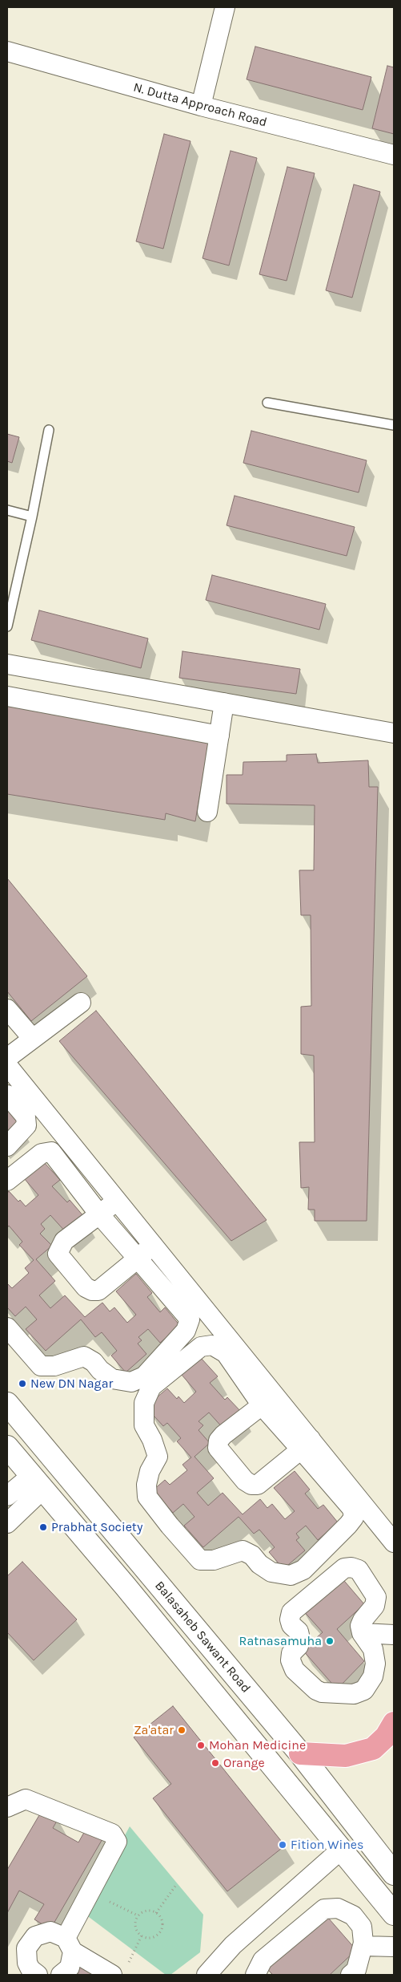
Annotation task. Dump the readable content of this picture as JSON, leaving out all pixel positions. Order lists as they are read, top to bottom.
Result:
{
  "streets": {
    "main road": ["Balasaheb Sawant Road"],
    "street": ["N. Dutta Approach Road"]
  },
  "places": [
    "New DN Nagar",
    "Prabhat Society",
    "Ratnasamuha",
    "Za'atar",
    "Mohan Medicine",
    "Orange",
    "Fition Wines"
  ]
}
